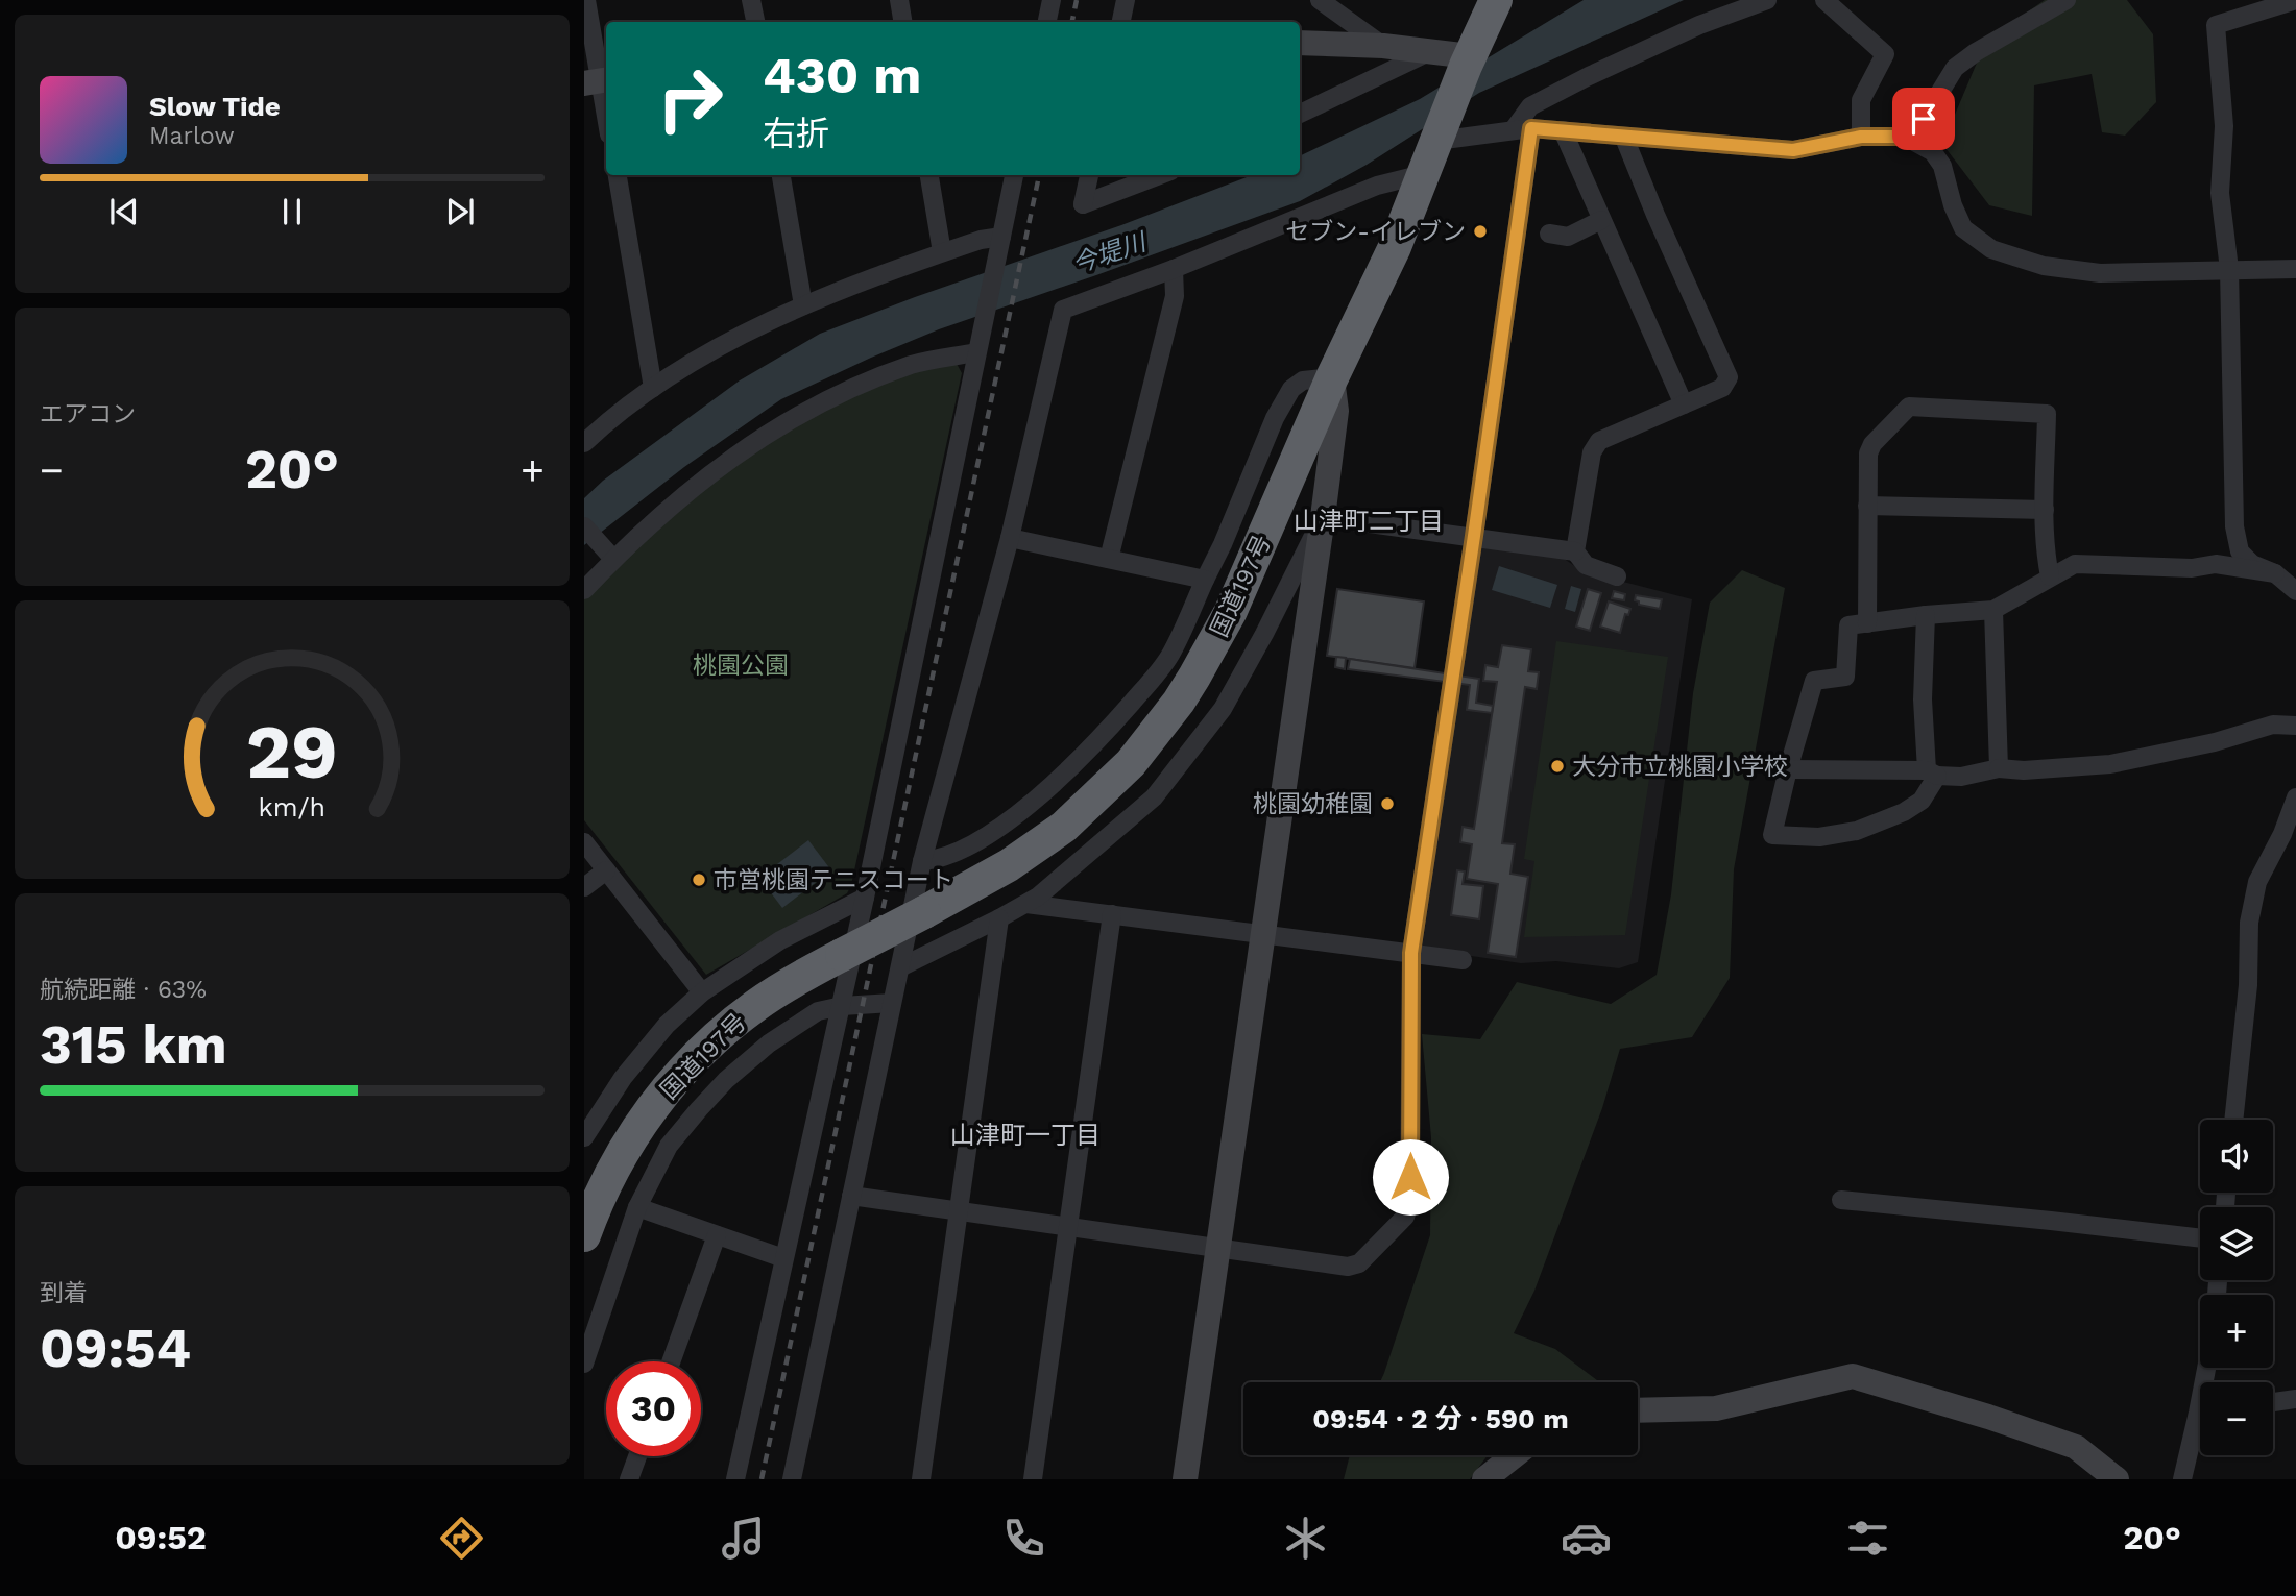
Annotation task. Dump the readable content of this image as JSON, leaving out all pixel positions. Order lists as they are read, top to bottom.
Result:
{
  "streets": {
    "highway": ["国道197号"]
  },
  "districts": ["山津町二丁目", "山津町一丁目"],
  "water": ["今堤川"],
  "parks": ["桃園公園"],
  "places": [
    "セブン-イレブン",
    "大分市立桃園小学校",
    "桃園幼稚園",
    "市営桃園テニスコート"
  ],
  "page": {
    "turn": ["430 m", "右折"],
    "song": ["Slow Tide", "Marlow"],
    "tile": [
      "エアコン",
      ["航続距離 · 63%", "315 km"],
      ["到着", "09:54"]
    ],
    "heat": ["−", "20°", "+"],
    "map_buttons": ["+", "−"],
    "limit": "30",
    "trip": "09:54 · 2 分 · 590 m",
    "tabs": ["09:52", "20°"],
    "gauge": ["29", "km/h"]
  }
}
